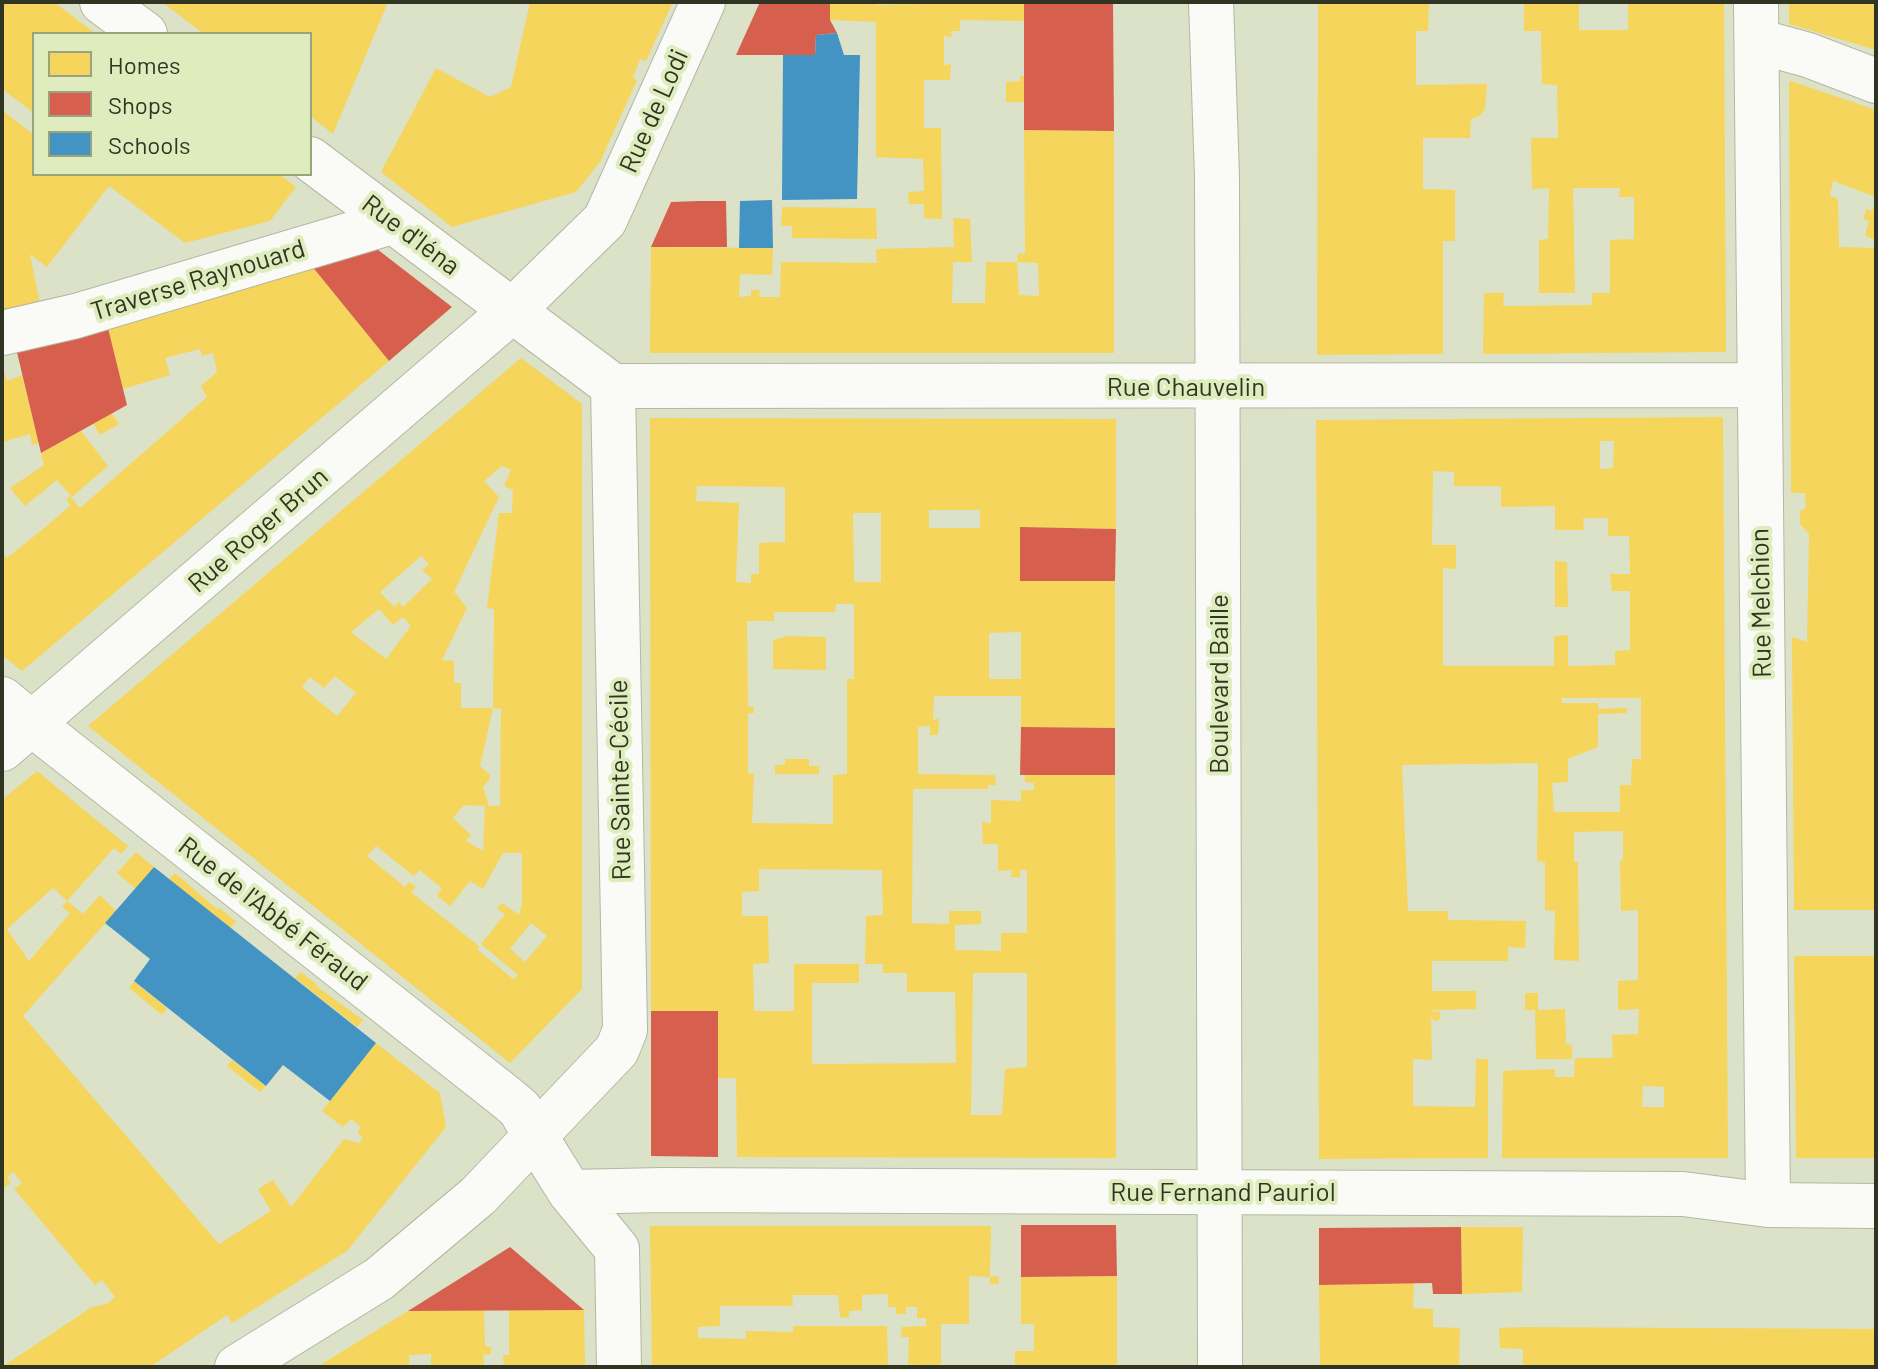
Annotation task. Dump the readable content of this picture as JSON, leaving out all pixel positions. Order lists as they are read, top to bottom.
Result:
{
  "streets": {
    "street": [
      "Rue de Lodi",
      "Rue d'Iéna",
      "Traverse Raynouard",
      "Rue Chauvelin",
      "Rue Roger Brun",
      "Rue Melchion",
      "Boulevard Baille",
      "Rue Sainte-Cécile",
      "Rue de l'Abbé Féraud",
      "Rue Fernand Pauriol"
    ]
  },
  "crossings": [
    ["Rue de Lodi", "Rue d'Iéna"],
    ["Rue de Lodi", "Rue Roger Brun"],
    ["Rue d'Iéna", "Traverse Raynouard"],
    ["Rue d'Iéna", "Rue Roger Brun"],
    ["Rue Chauvelin", "Rue Melchion"],
    ["Rue Chauvelin", "Boulevard Baille"],
    ["Rue Chauvelin", "Rue Sainte-Cécile"],
    ["Rue Roger Brun", "Rue de l'Abbé Féraud"],
    ["Rue Melchion", "Rue Fernand Pauriol"],
    ["Boulevard Baille", "Rue Fernand Pauriol"],
    ["Rue Sainte-Cécile", "Rue de l'Abbé Féraud"]
  ],
  "legend": ["Homes", "Shops", "Schools"]
}
